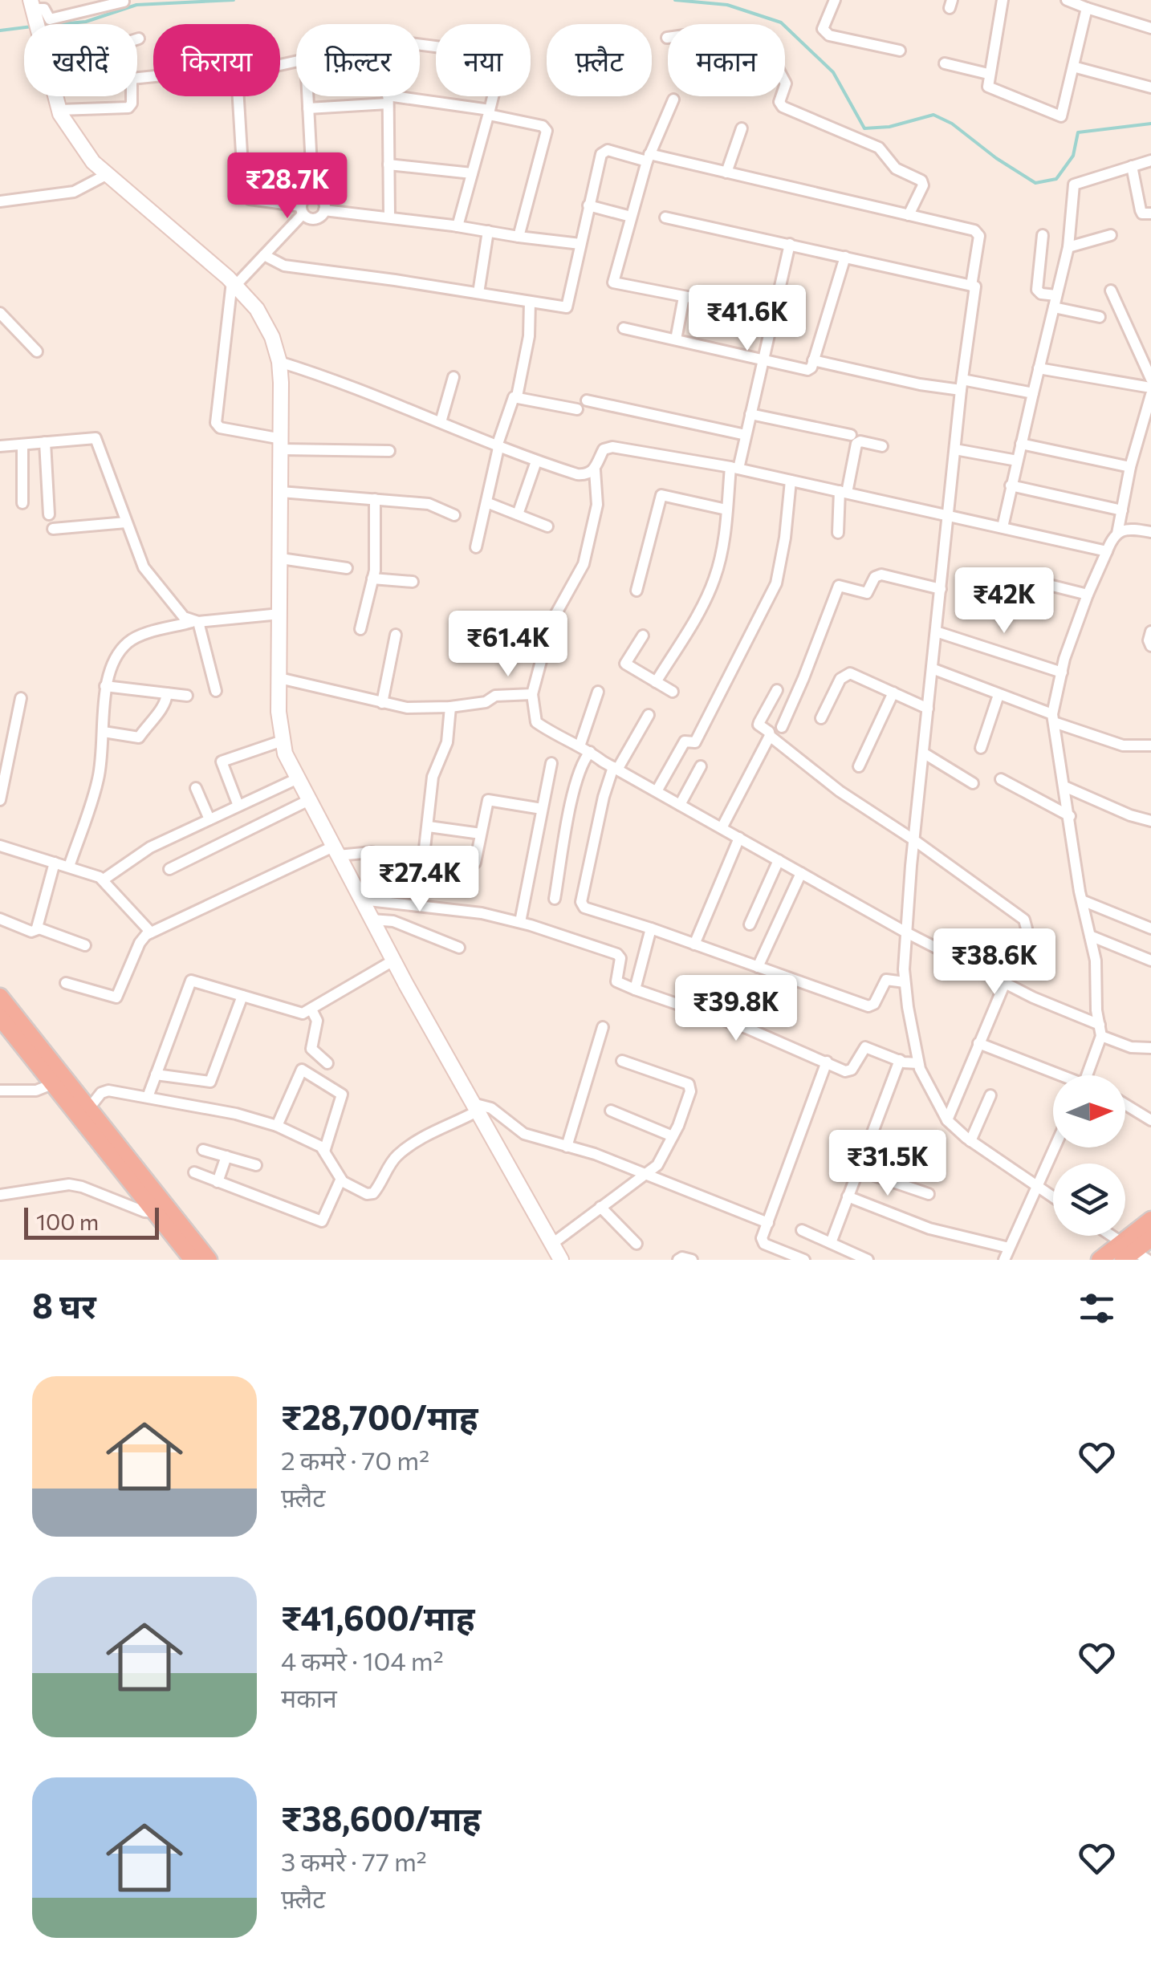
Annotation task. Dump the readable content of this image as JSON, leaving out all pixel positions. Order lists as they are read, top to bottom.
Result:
{
  "scale_bar": "100 m",
  "north": "right",
  "page": {
    "chip": [
      "खरीदें",
      "किराया",
      "फ़िल्टर",
      "नया",
      "फ़्लैट",
      "मकान"
    ],
    "price": [
      "₹28.7K",
      "₹41.6K",
      "₹42K",
      "₹61.4K",
      "₹27.4K",
      "₹38.6K",
      "₹39.8K",
      "₹31.5K"
    ],
    "scale": "100 m",
    "heading": "8 घर",
    "list": [
      {
        "name": "₹28,700/माह",
        "note": "2 कमरे · 70 m² · फ़्लैट"
      },
      {
        "name": "₹41,600/माह",
        "note": "4 कमरे · 104 m² · मकान"
      },
      {
        "name": "₹38,600/माह",
        "note": "3 कमरे · 77 m² · फ़्लैट"
      }
    ]
  }
}
